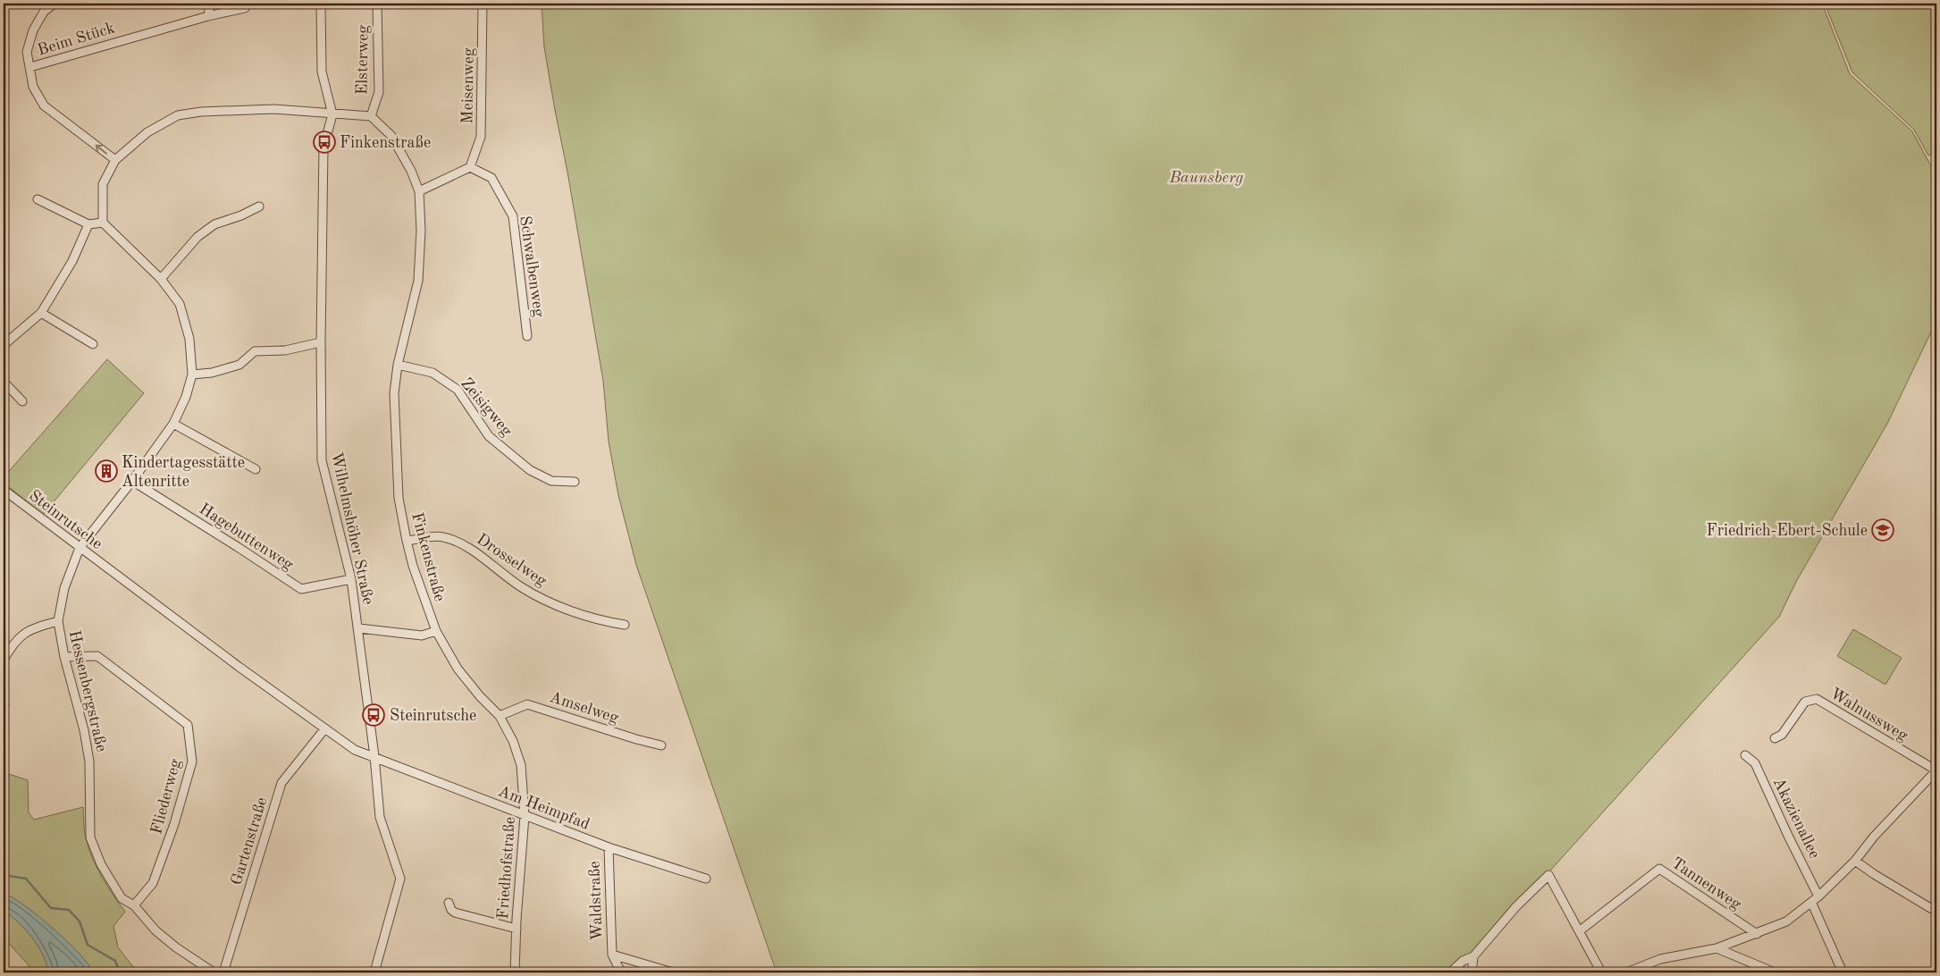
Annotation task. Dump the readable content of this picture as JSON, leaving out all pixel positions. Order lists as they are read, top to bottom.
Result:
{
  "streets": {
    "street": [
      "Beim Stück",
      "Elsterweg",
      "Meisenweg",
      "Schwalbenweg",
      "Zeisigweg",
      "Steinrutsche",
      "Wilhelmshöher Straße",
      "Hagebuttenweg",
      "Finkenstraße",
      "Drosselweg",
      "Hessenbergstraße",
      "Amselweg",
      "Walnussweg",
      "Fliederweg",
      "Am Heimpfad",
      "Akazienallee",
      "Gartenstraße",
      "Friedhofstraße",
      "Tannenweg",
      "Waldstraße"
    ]
  },
  "crossings": [
    ["Elsterweg", "Finkenstraße"],
    ["Meisenweg", "Schwalbenweg"],
    ["Zeisigweg", "Finkenstraße"],
    ["Steinrutsche", "Wilhelmshöher Straße"],
    ["Steinrutsche", "Hessenbergstraße"],
    ["Steinrutsche", "Am Heimpfad"],
    ["Steinrutsche", "Gartenstraße"],
    ["Wilhelmshöher Straße", "Hagebuttenweg"],
    ["Wilhelmshöher Straße", "Am Heimpfad"],
    ["Hagebuttenweg", "Hessenbergstraße"],
    ["Finkenstraße", "Drosselweg"],
    ["Finkenstraße", "Amselweg"],
    ["Finkenstraße", "Friedhofstraße"],
    ["Hessenbergstraße", "Fliederweg"],
    ["Am Heimpfad", "Friedhofstraße"],
    ["Am Heimpfad", "Waldstraße"]
  ],
  "parks": ["Baunsberg"],
  "places": {
    "bus stop": ["Finkenstraße", "Steinrutsche"],
    "building": ["Kindertagesstätte Altenritte"],
    "school or university": ["Friedrich-Ebert-Schule"]
  }
}
